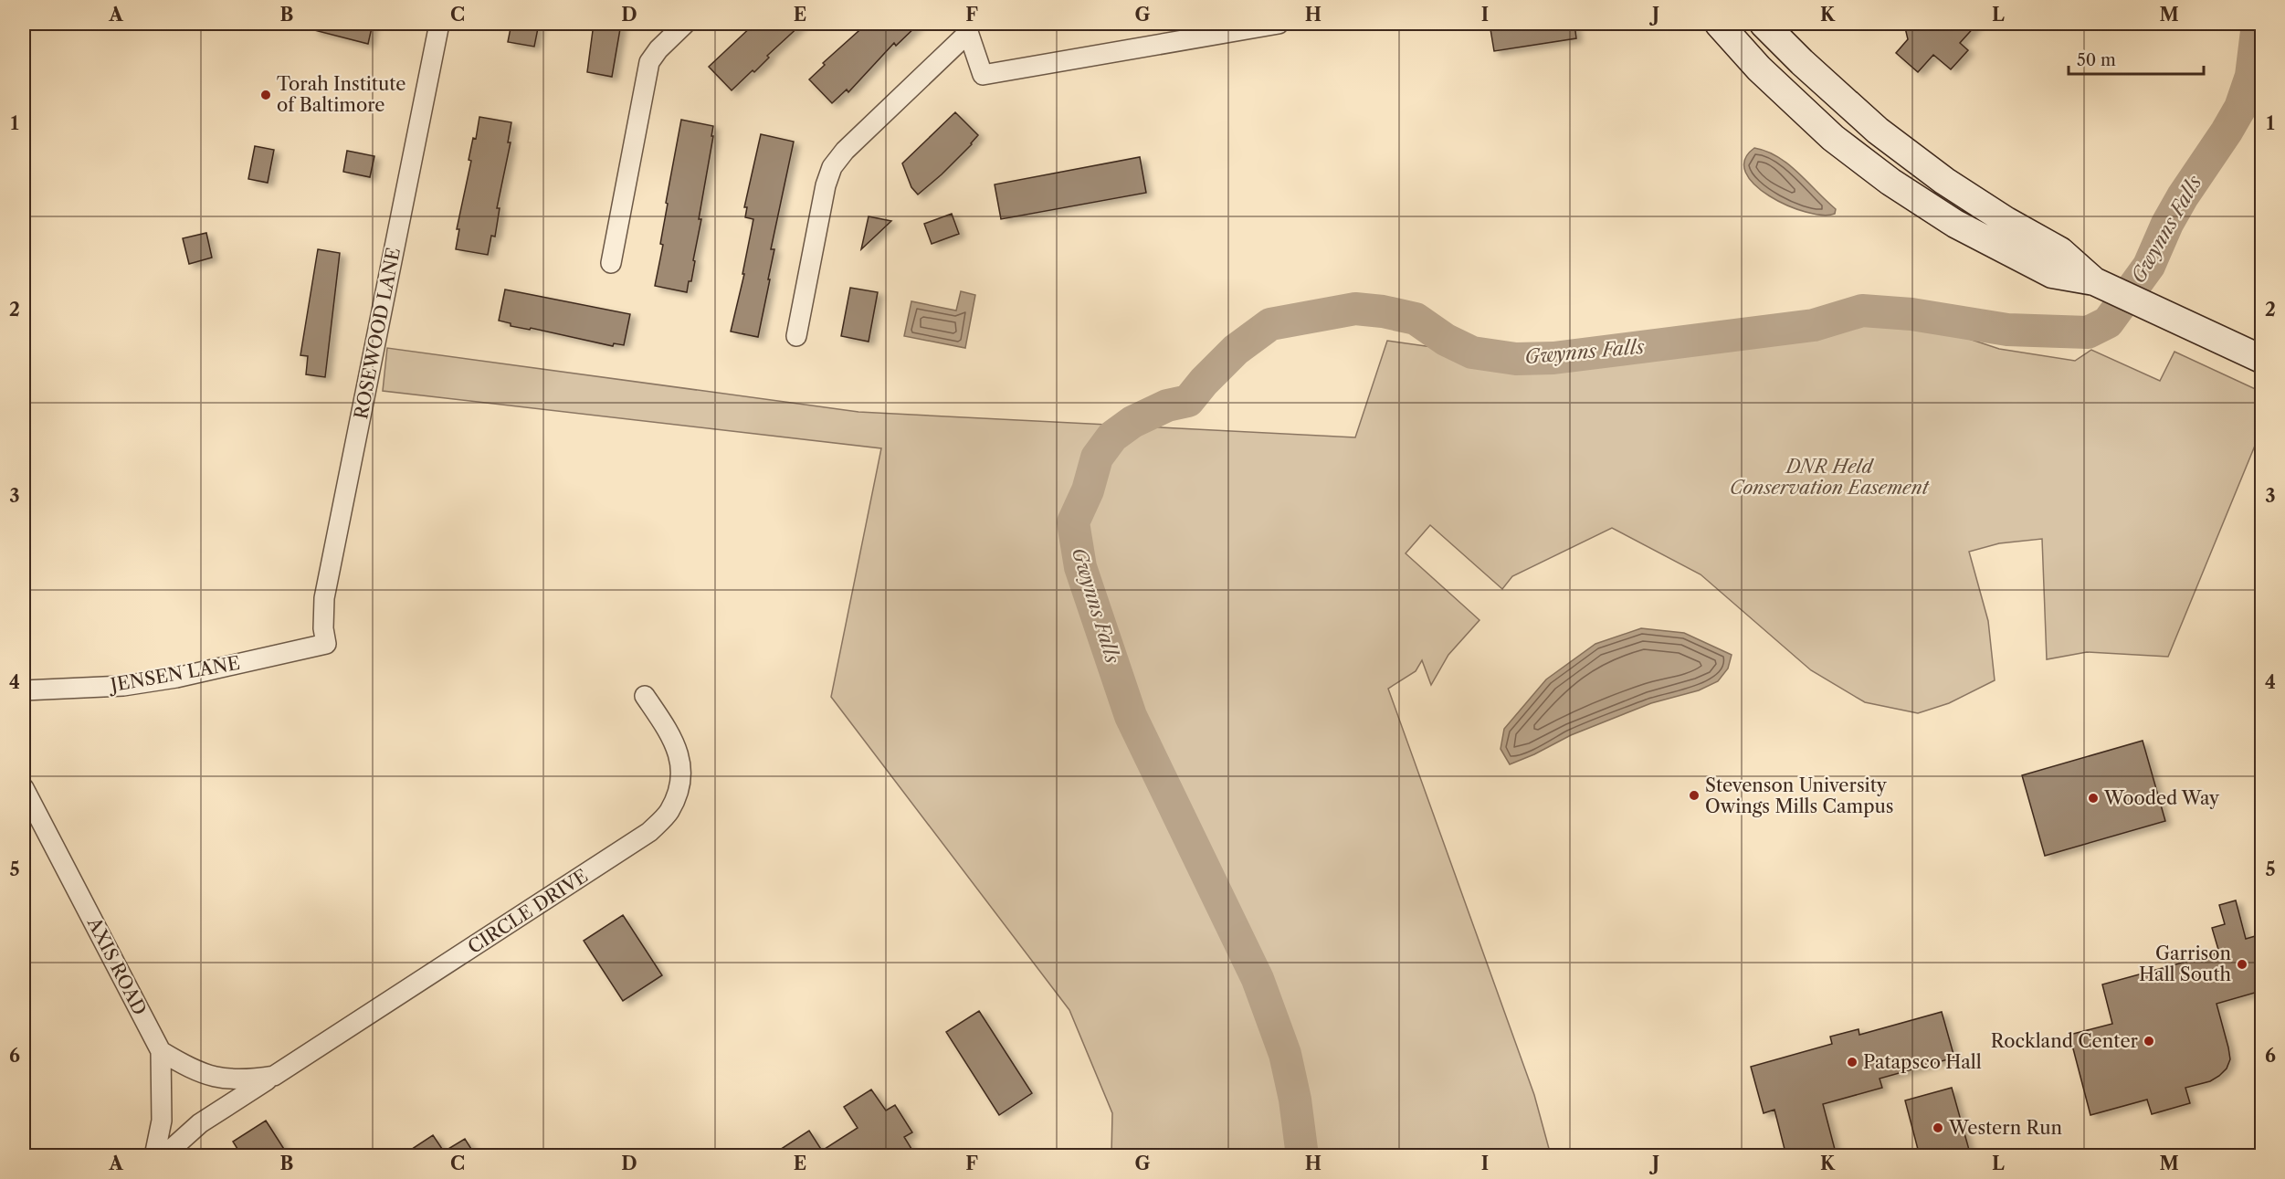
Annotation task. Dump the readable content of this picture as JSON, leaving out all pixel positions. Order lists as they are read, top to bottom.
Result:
{
  "streets": {
    "street": [
      "ROSEWOOD LANE",
      "JENSEN LANE",
      "CIRCLE DRIVE",
      "AXIS ROAD"
    ]
  },
  "crossings": [
    ["ROSEWOOD LANE", "JENSEN LANE"],
    ["CIRCLE DRIVE", "AXIS ROAD"]
  ],
  "water": ["Gwynns Falls"],
  "parks": ["DNR Held Conservation Easement"],
  "places": [
    "Torah Institute of Baltimore",
    "Stevenson University Owings Mills Campus",
    "Wooded Way",
    "Garrison Hall South",
    "Rockland Center",
    "Patapsco Hall",
    "Western Run"
  ],
  "scale_bar": "50 m",
  "grid": {
    "columns": [
      "A",
      "B",
      "C",
      "D",
      "E",
      "F",
      "G",
      "H",
      "I",
      "J",
      "K",
      "L",
      "M"
    ],
    "rows": [
      "1",
      "2",
      "3",
      "4",
      "5",
      "6"
    ]
  }
}
